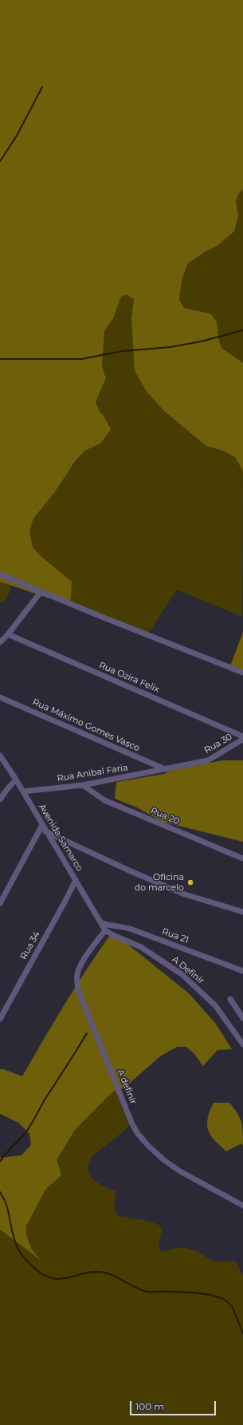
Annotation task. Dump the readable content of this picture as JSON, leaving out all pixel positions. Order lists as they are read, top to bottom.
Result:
{
  "streets": {
    "street": [
      "Rua Ozira Felix",
      "Rua Máximo Gomes Vasco",
      "Rua 30",
      "Rua Anibal Faria",
      "Rua 20",
      "Avenida Samarco",
      "Rua 21",
      "Rua 34",
      "A Definir",
      "A definir"
    ]
  },
  "crossings": [
    ["Rua Ozira Felix", "Rua 30"],
    ["Rua Máximo Gomes Vasco", "Rua 30"],
    ["Rua Máximo Gomes Vasco", "Rua Anibal Faria"],
    ["Rua 30", "Rua Anibal Faria"],
    ["Rua Anibal Faria", "Rua 20"],
    ["Rua Anibal Faria", "Avenida Samarco"],
    ["Avenida Samarco", "Rua 21"],
    ["Avenida Samarco", "Rua 34"],
    ["Avenida Samarco", "A Definir"],
    ["Avenida Samarco", "A definir"],
    ["A Definir", "A definir"]
  ],
  "places": ["Oficina do marcelo"],
  "scale_bar": "100 m"
}
